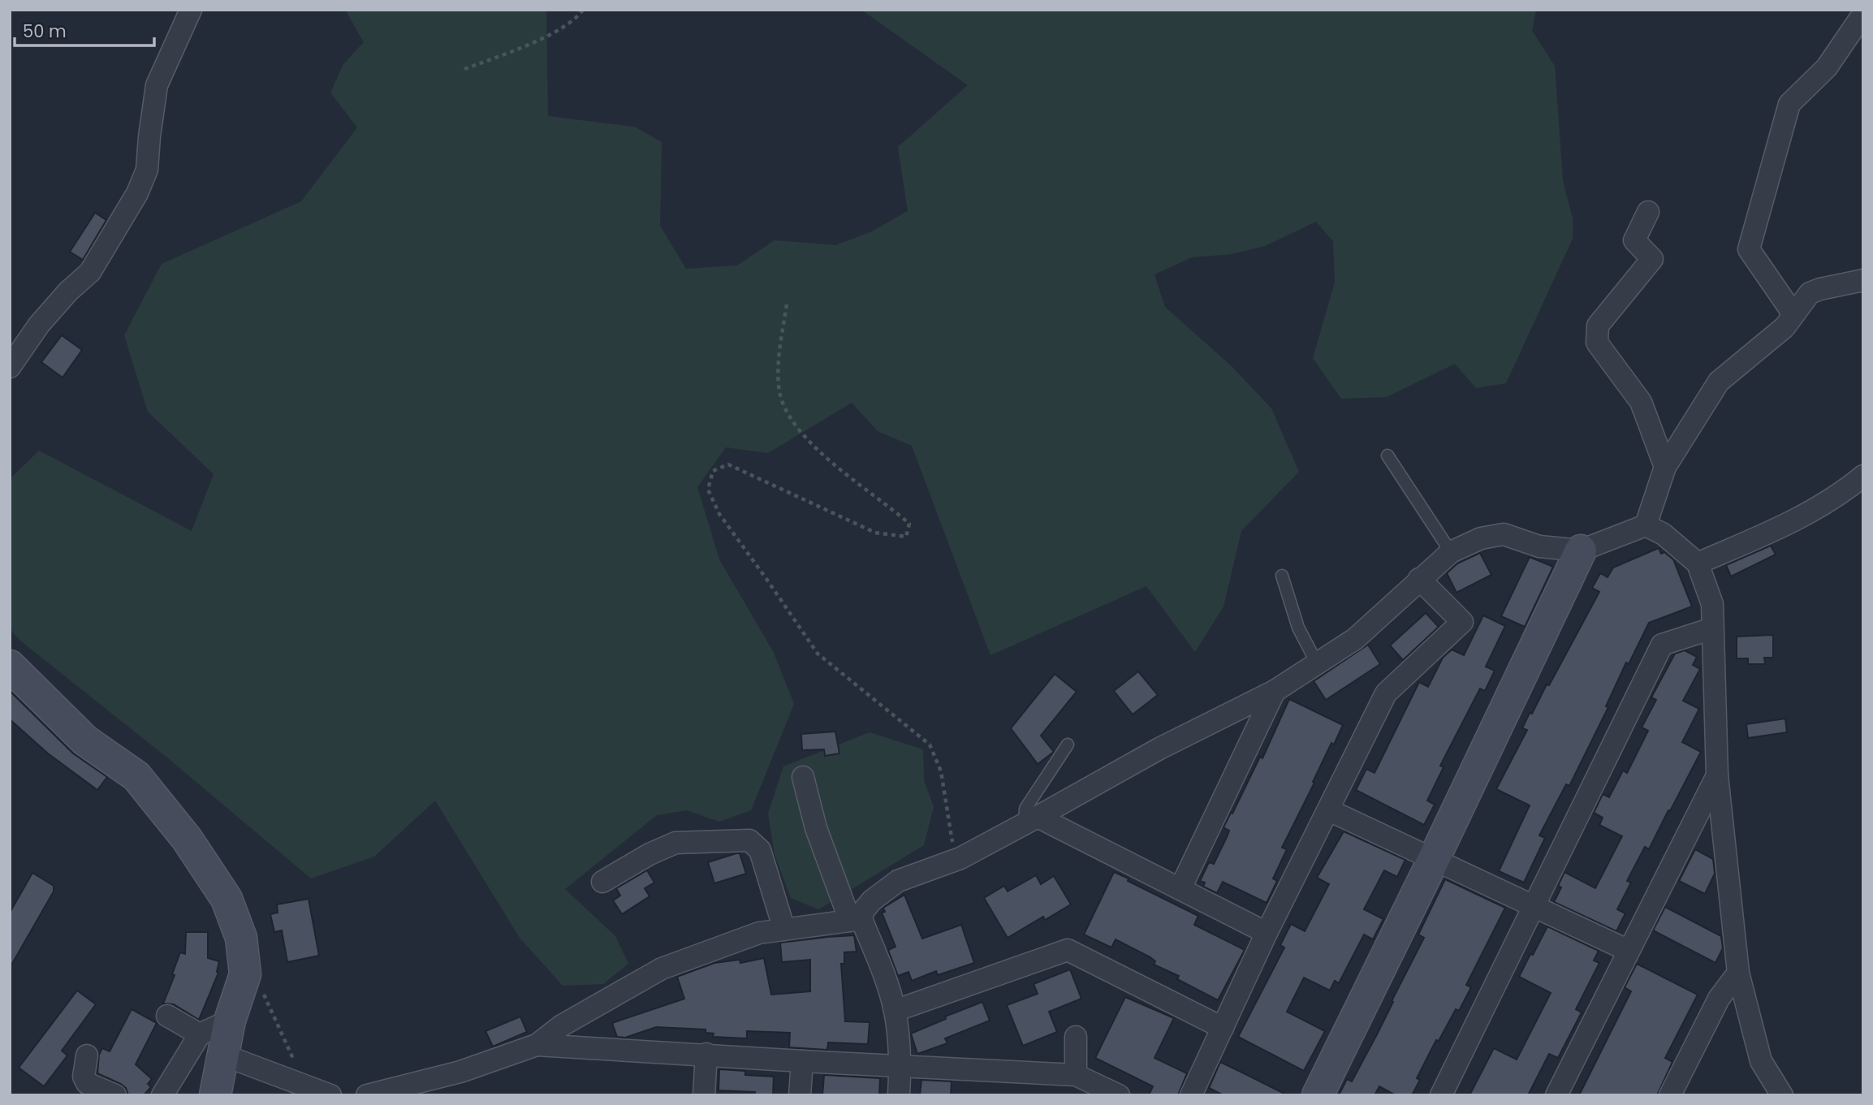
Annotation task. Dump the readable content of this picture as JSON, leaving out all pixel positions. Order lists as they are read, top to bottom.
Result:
{
  "scale_bar": "50 m"
}
